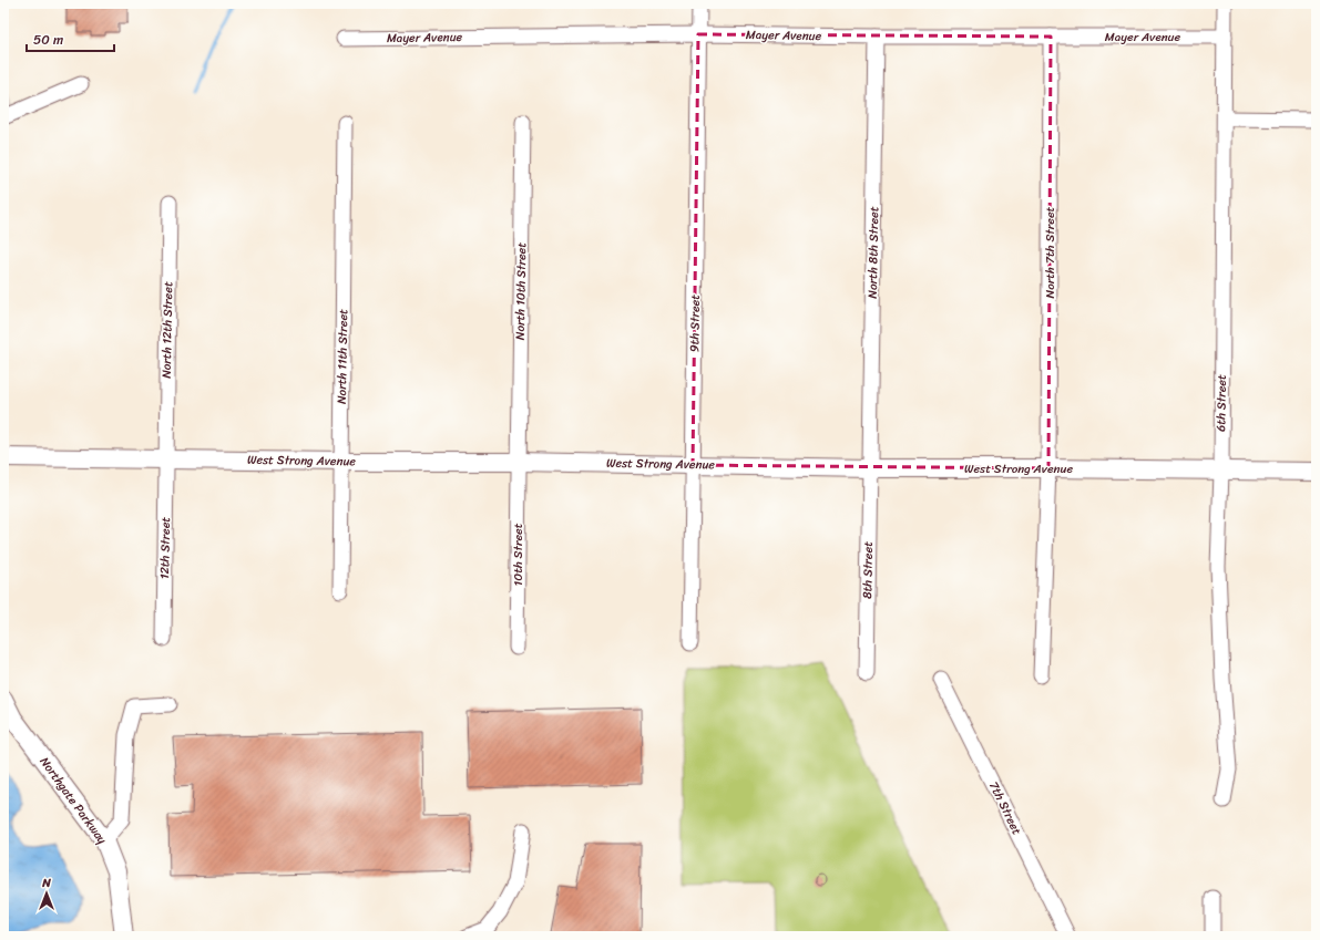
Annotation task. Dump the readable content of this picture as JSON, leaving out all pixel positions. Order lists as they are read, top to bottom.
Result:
{
  "streets": {
    "street": [
      "Mayer Avenue",
      "North 8th Street",
      "North 7th Street",
      "North 10th Street",
      "9th Street",
      "North 12th Street",
      "North 11th Street",
      "6th Street",
      "West Strong Avenue",
      "12th Street",
      "10th Street",
      "8th Street",
      "Northgate Parkway",
      "7th Street"
    ]
  },
  "crossings": [
    ["Mayer Avenue", "North 8th Street"],
    ["Mayer Avenue", "North 7th Street"],
    ["Mayer Avenue", "9th Street"],
    ["Mayer Avenue", "6th Street"],
    ["North 8th Street", "West Strong Avenue"],
    ["North 8th Street", "8th Street"],
    ["North 7th Street", "West Strong Avenue"],
    ["North 10th Street", "West Strong Avenue"],
    ["North 10th Street", "10th Street"],
    ["9th Street", "West Strong Avenue"],
    ["North 12th Street", "West Strong Avenue"],
    ["North 12th Street", "12th Street"],
    ["North 11th Street", "West Strong Avenue"],
    ["6th Street", "West Strong Avenue"],
    ["West Strong Avenue", "12th Street"],
    ["West Strong Avenue", "10th Street"],
    ["West Strong Avenue", "8th Street"]
  ],
  "scale_bar": "50 m",
  "north": "top"
}
